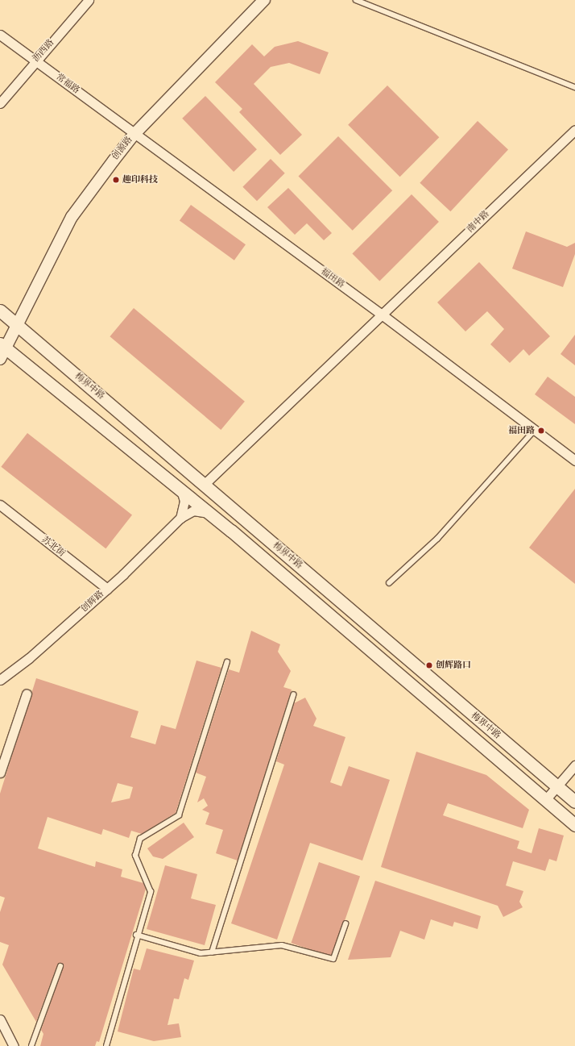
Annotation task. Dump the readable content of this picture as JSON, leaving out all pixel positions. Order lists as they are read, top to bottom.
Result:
{
  "streets": {
    "main road": ["梅界中路"],
    "street": [
      "沥西路",
      "常福路",
      "创源路",
      "南中路",
      "福田路",
      "苏北街",
      "创辉路"
    ]
  },
  "crossings": [
    ["沥西路", "常福路"],
    ["常福路", "创源路"],
    ["常福路", "福田路"],
    ["创源路", "福田路"],
    ["创源路", "梅界中路"],
    ["南中路", "福田路"],
    ["南中路", "梅界中路"],
    ["苏北街", "创辉路"]
  ],
  "places": ["趣印科技", "福田路", "创辉路口"]
}
